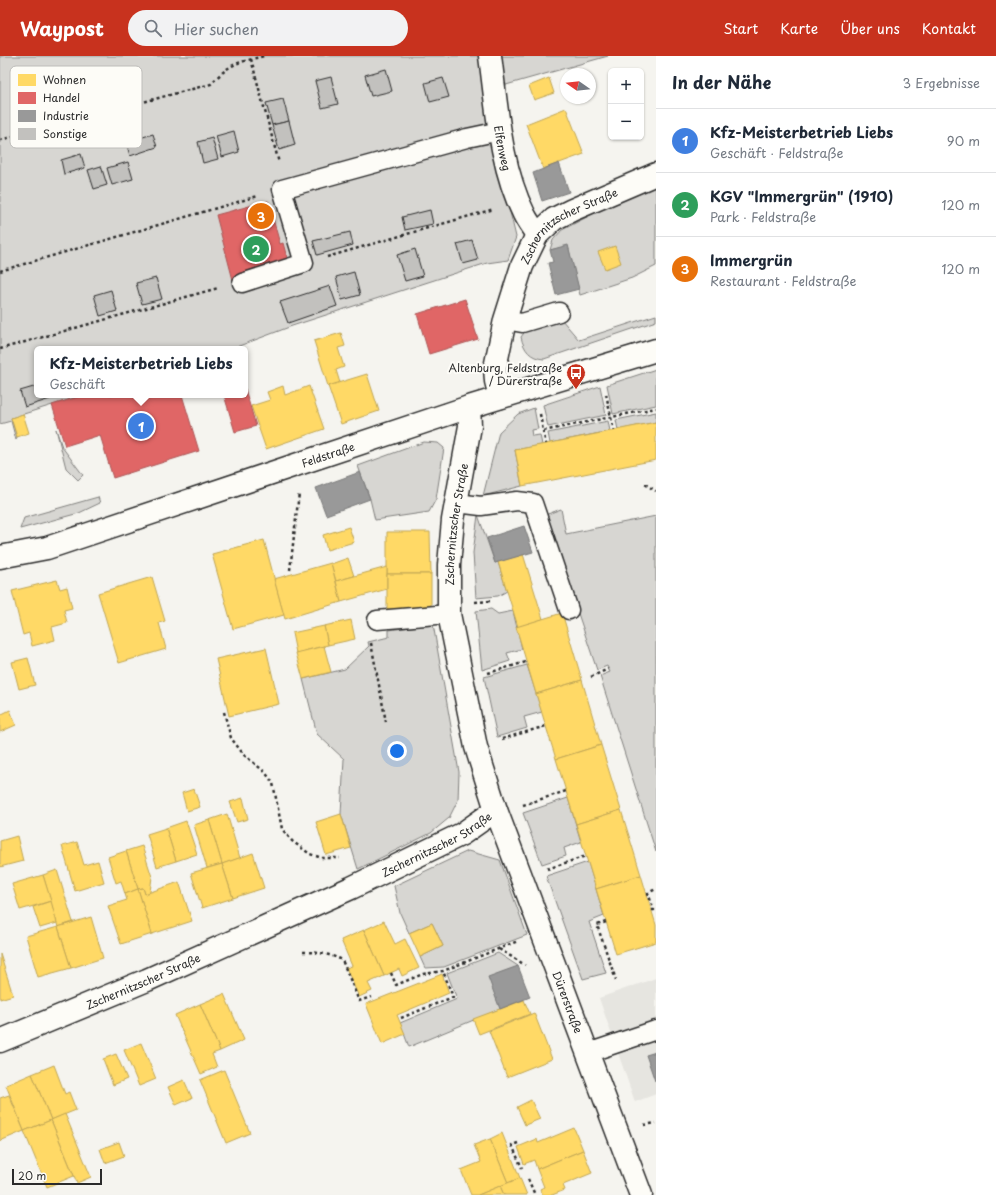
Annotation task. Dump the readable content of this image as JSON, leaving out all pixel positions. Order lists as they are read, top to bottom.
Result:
{
  "streets": {
    "street": [
      "Elfenweg",
      "Zschernitzscher Straße",
      "Feldstraße",
      "Dürerstraße"
    ]
  },
  "crossings": [
    ["Elfenweg", "Zschernitzscher Straße"],
    ["Zschernitzscher Straße", "Feldstraße"],
    ["Zschernitzscher Straße", "Dürerstraße"]
  ],
  "places": {
    "bus stop": ["Altenburg, Feldstraße / Dürerstraße"]
  },
  "legend": [
    "Wohnen",
    "Handel",
    "Industrie",
    "Sonstige"
  ],
  "scale_bar": "20 m",
  "north": "left",
  "page": {
    "header": "Waypost",
    "search": "Hier suchen",
    "nav": [
      "Start",
      "Karte",
      "Über uns",
      "Kontakt"
    ],
    "heading": ["In der Nähe", "3 Ergebnisse"],
    "map_buttons": ["+", "−"],
    "list": [
      {
        "mark": "1",
        "name": "Kfz-Meisterbetrieb Liebs",
        "note": "Geschäft · Feldstraße",
        "value": "90 m"
      },
      {
        "mark": "2",
        "name": "KGV \"Immergrün\" (1910)",
        "note": "Park · Feldstraße",
        "value": "120 m"
      },
      {
        "mark": "3",
        "name": "Immergrün",
        "note": "Restaurant · Feldstraße",
        "value": "120 m"
      }
    ],
    "pins": ["3", "2", "1"],
    "popup": ["Kfz-Meisterbetrieb Liebs", "Geschäft"],
    "scale": "20 m"
  }
}
